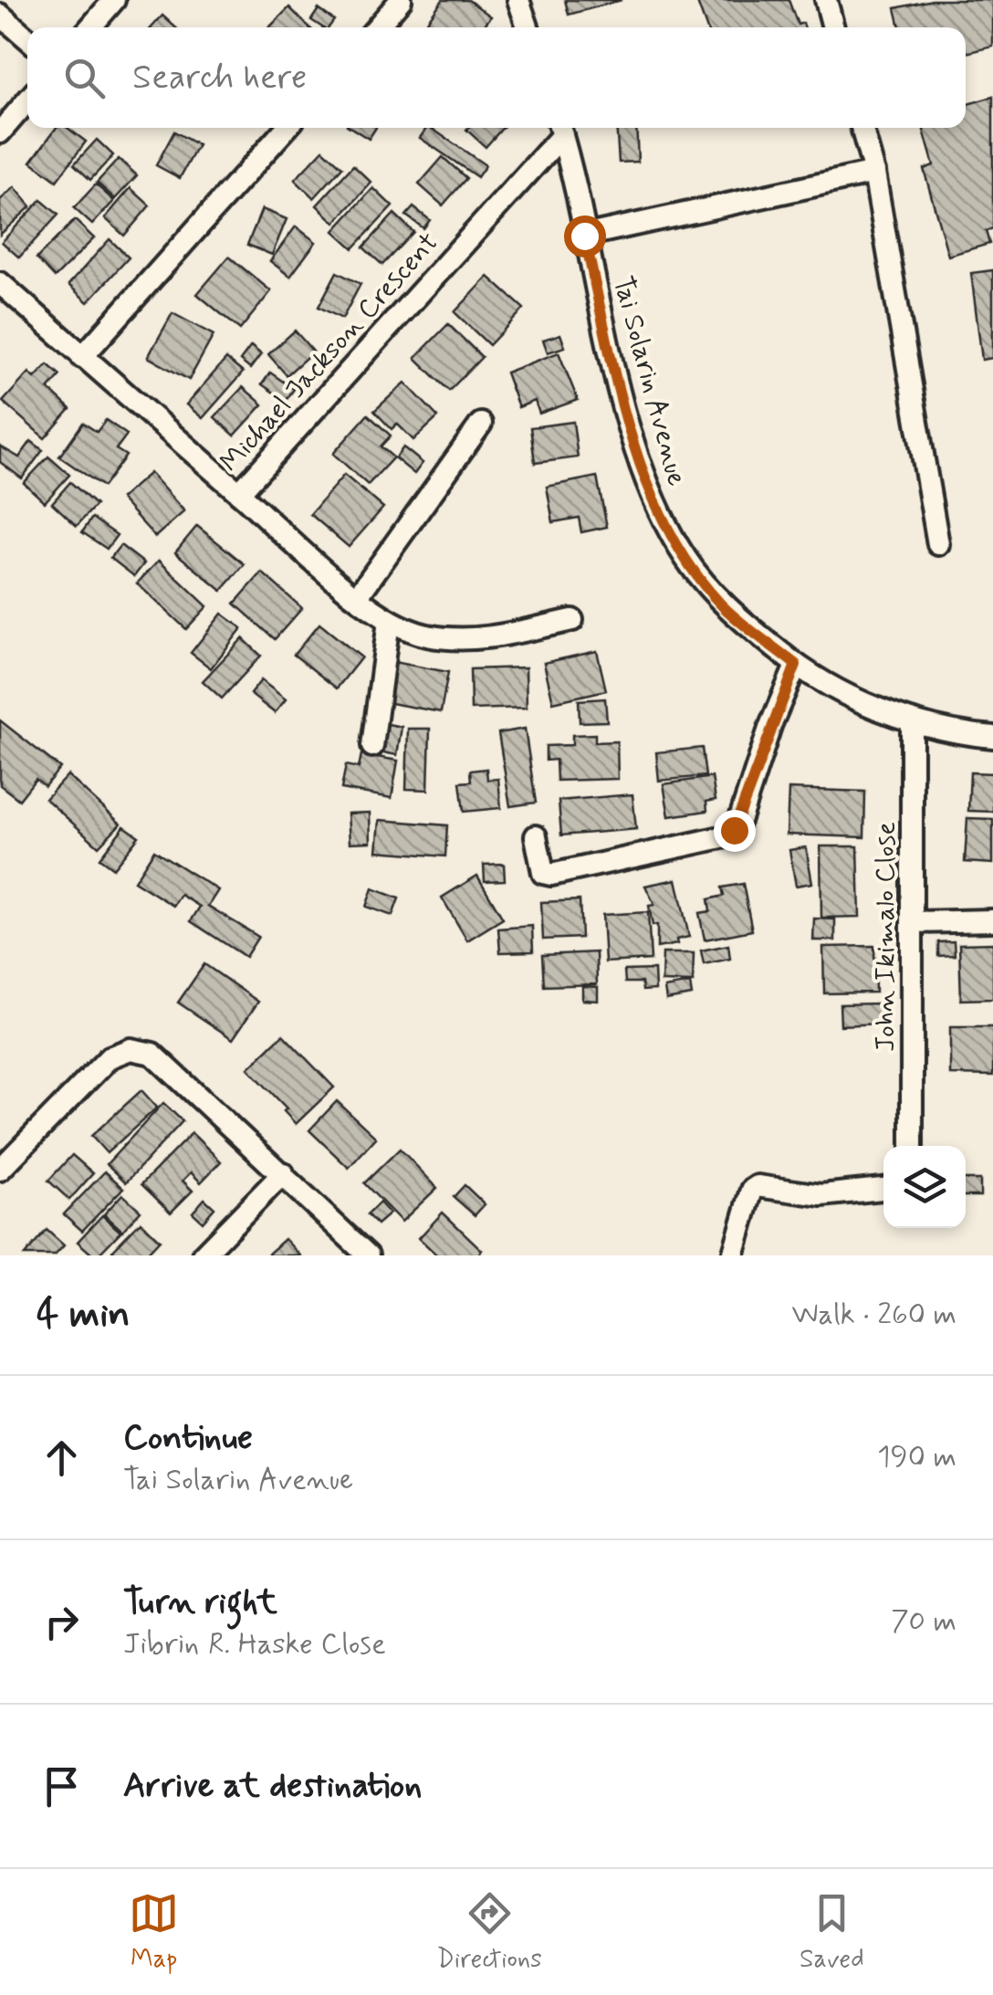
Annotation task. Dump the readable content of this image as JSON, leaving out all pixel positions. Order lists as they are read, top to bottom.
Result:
{
  "streets": {
    "street": ["Michael Jackson Crescent", "Tai Solarin Avenue", "John Ikimalo Close"]
  },
  "crossings": [
    ["Michael Jackson Crescent", "Tai Solarin Avenue"],
    ["Tai Solarin Avenue", "John Ikimalo Close"]
  ],
  "page": {
    "search": "Search here",
    "heading": ["4 min", "Walk · 260 m"],
    "list": [
      ["Continue", "Tai Solarin Avenue", "190 m"],
      ["Turn right", "Jibrin R. Haske Close", "70 m"],
      "Arrive at destination"
    ],
    "nav": ["Map", "Directions", "Saved"]
  }
}
